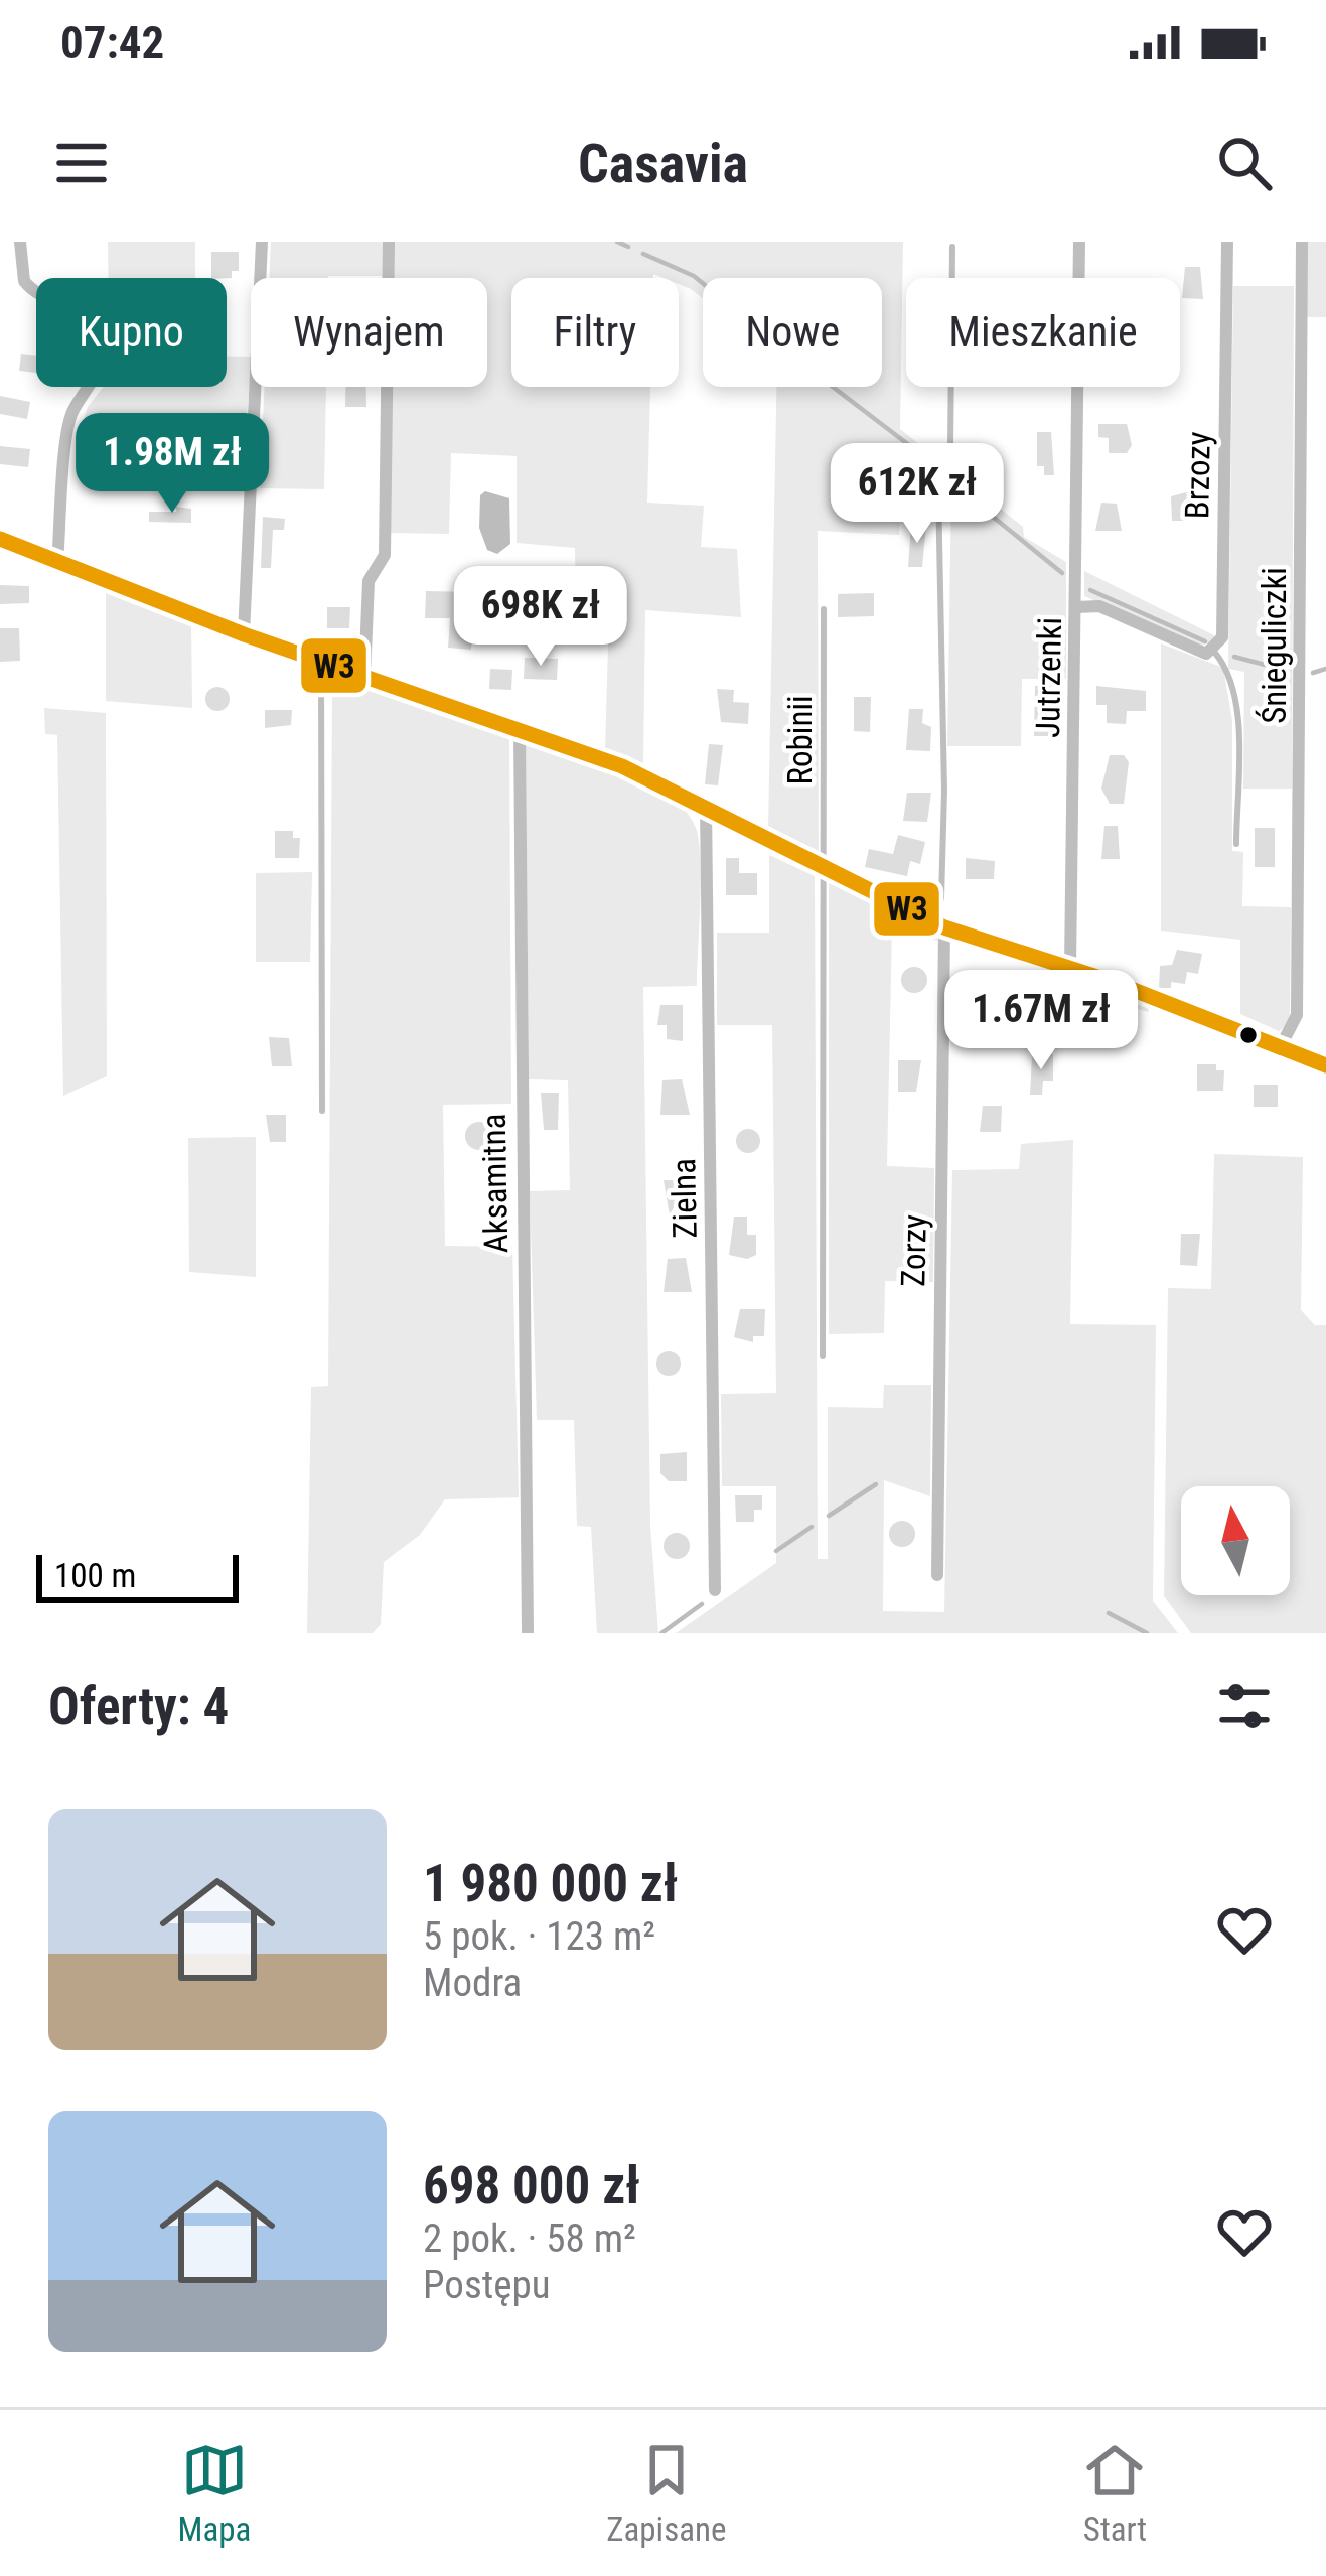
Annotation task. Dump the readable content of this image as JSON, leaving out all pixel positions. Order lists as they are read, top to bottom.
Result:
{
  "streets": {
    "street": [
      "Brzozy",
      "Śnieguliczki",
      "Jutrzenki",
      "Aksamitna",
      "Zielna",
      "Zorzy"
    ],
    "lane": ["Robinii"]
  },
  "lines": ["transit line W3"],
  "scale_bar": "100 m",
  "north": "top",
  "page": {
    "status": "07:42",
    "header": "Casavia",
    "chip": [
      "Kupno",
      "Wynajem",
      "Filtry",
      "Nowe",
      "Mieszkanie"
    ],
    "price": [
      "1.98M zł",
      "612K zł",
      "698K zł",
      "1.67M zł"
    ],
    "scale": "100 m",
    "heading": "Oferty: 4",
    "list": [
      {
        "name": "1 980 000 zł",
        "note": "5 pok. · 123 m² · Modra"
      },
      {
        "name": "698 000 zł",
        "note": "2 pok. · 58 m² · Postępu"
      }
    ],
    "tabs": ["Mapa", "Zapisane", "Start"]
  }
}
